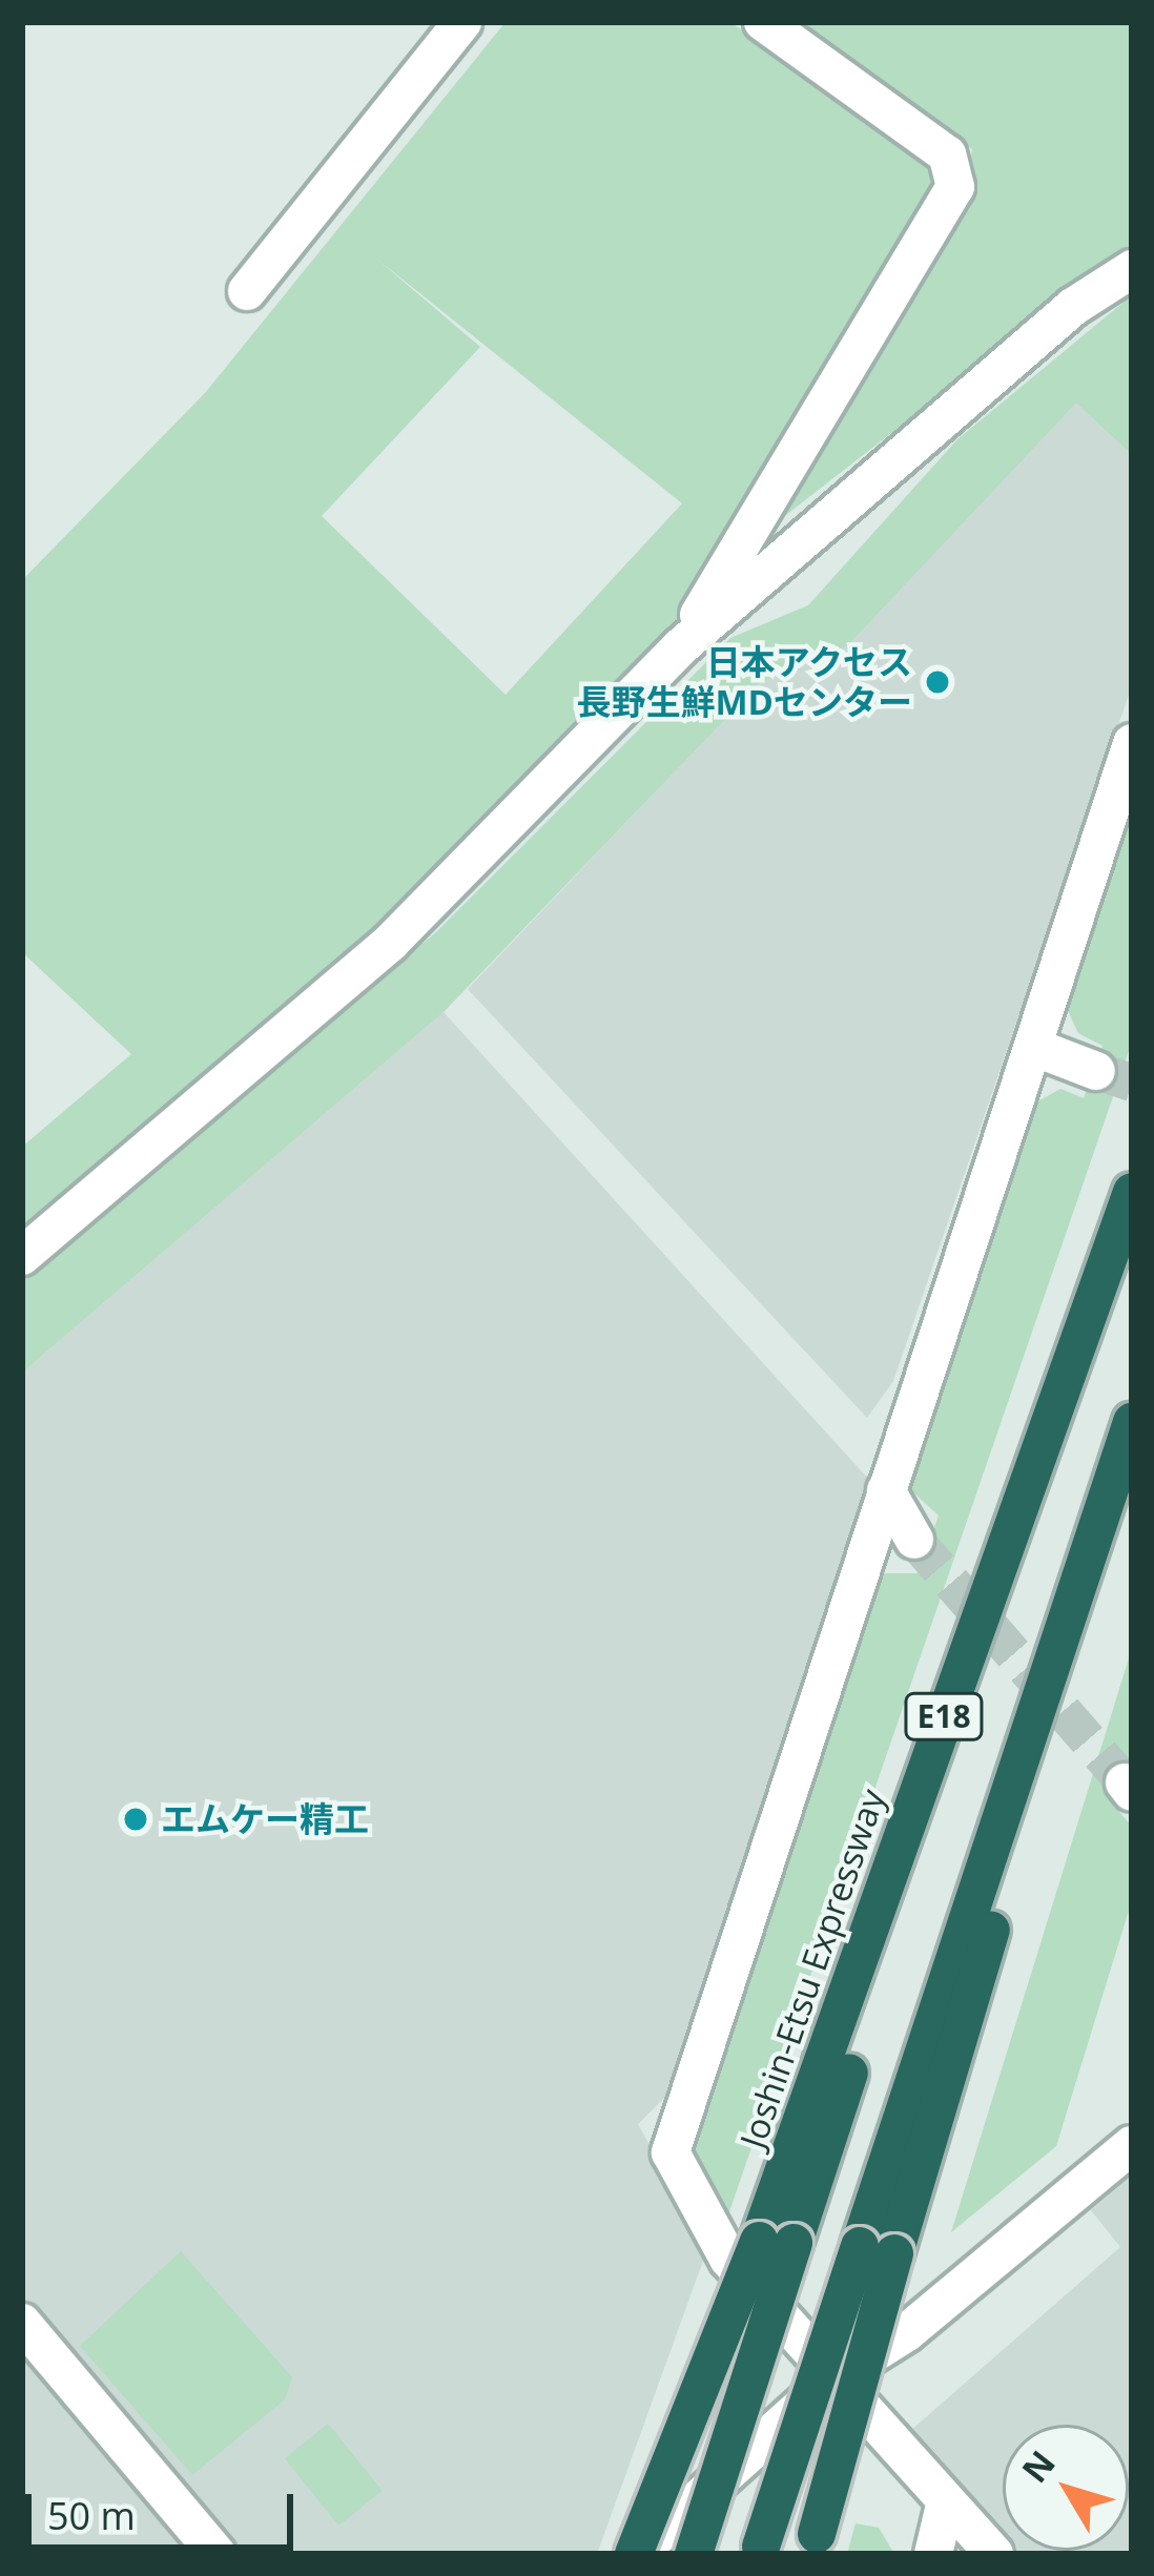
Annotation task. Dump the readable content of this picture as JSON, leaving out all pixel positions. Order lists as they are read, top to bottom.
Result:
{
  "streets": {
    "highway": ["E18", "Joshin-Etsu Expressway"]
  },
  "places": ["日本アクセス 長野生鮮MDセンター", "エムケー精工"],
  "scale_bar": "50 m",
  "north": "top left"
}
